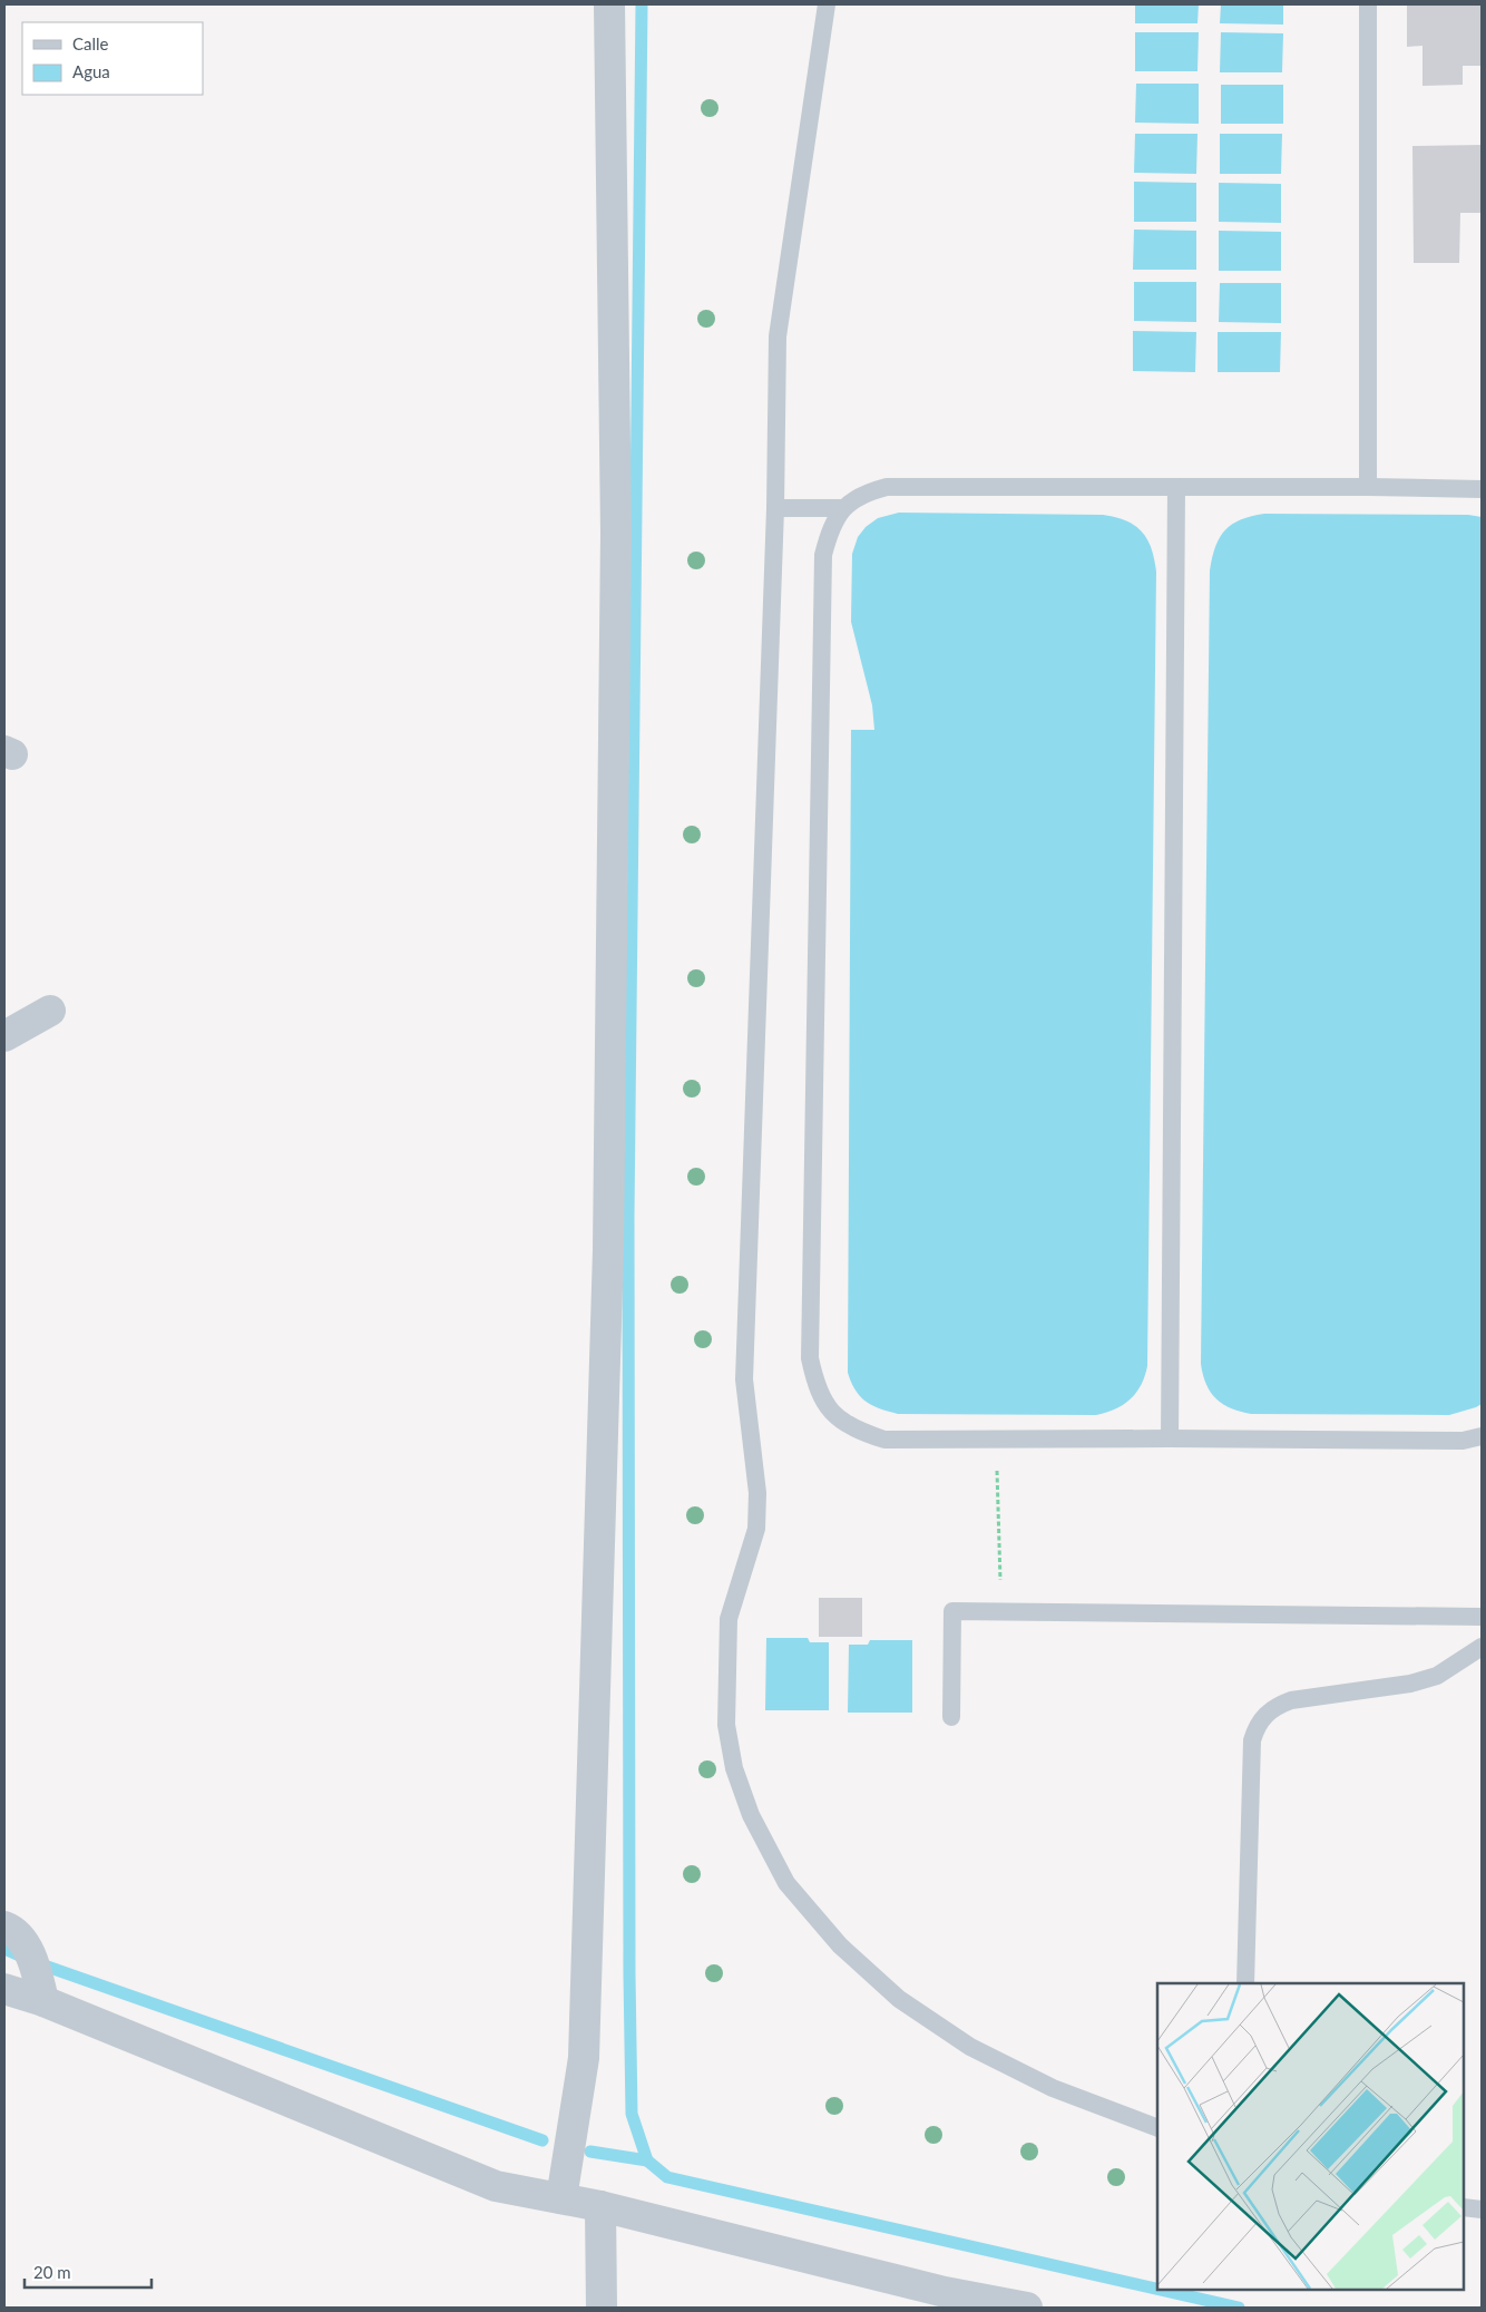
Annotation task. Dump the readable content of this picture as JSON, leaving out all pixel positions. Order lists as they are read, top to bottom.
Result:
{
  "legend": ["Calle", "Agua"],
  "scale_bar": "20 m"
}
